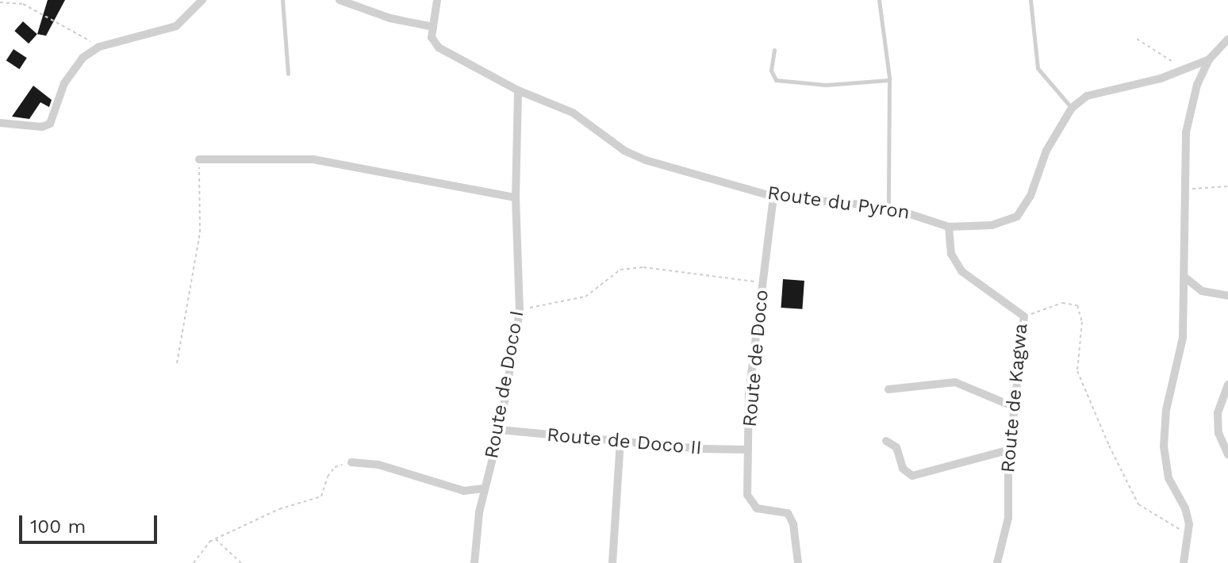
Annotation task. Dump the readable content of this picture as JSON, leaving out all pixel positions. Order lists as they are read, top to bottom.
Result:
{
  "streets": {
    "street": [
      "Route du Pyron",
      "Route de Doco",
      "Route de Doco I",
      "Route de Kagwa",
      "Route de Doco II"
    ]
  },
  "crossings": [
    ["Route du Pyron", "Route de Doco"],
    ["Route du Pyron", "Route de Doco I"],
    ["Route du Pyron", "Route de Kagwa"],
    ["Route de Doco", "Route de Doco II"],
    ["Route de Doco I", "Route de Doco II"]
  ],
  "scale_bar": "100 m"
}
